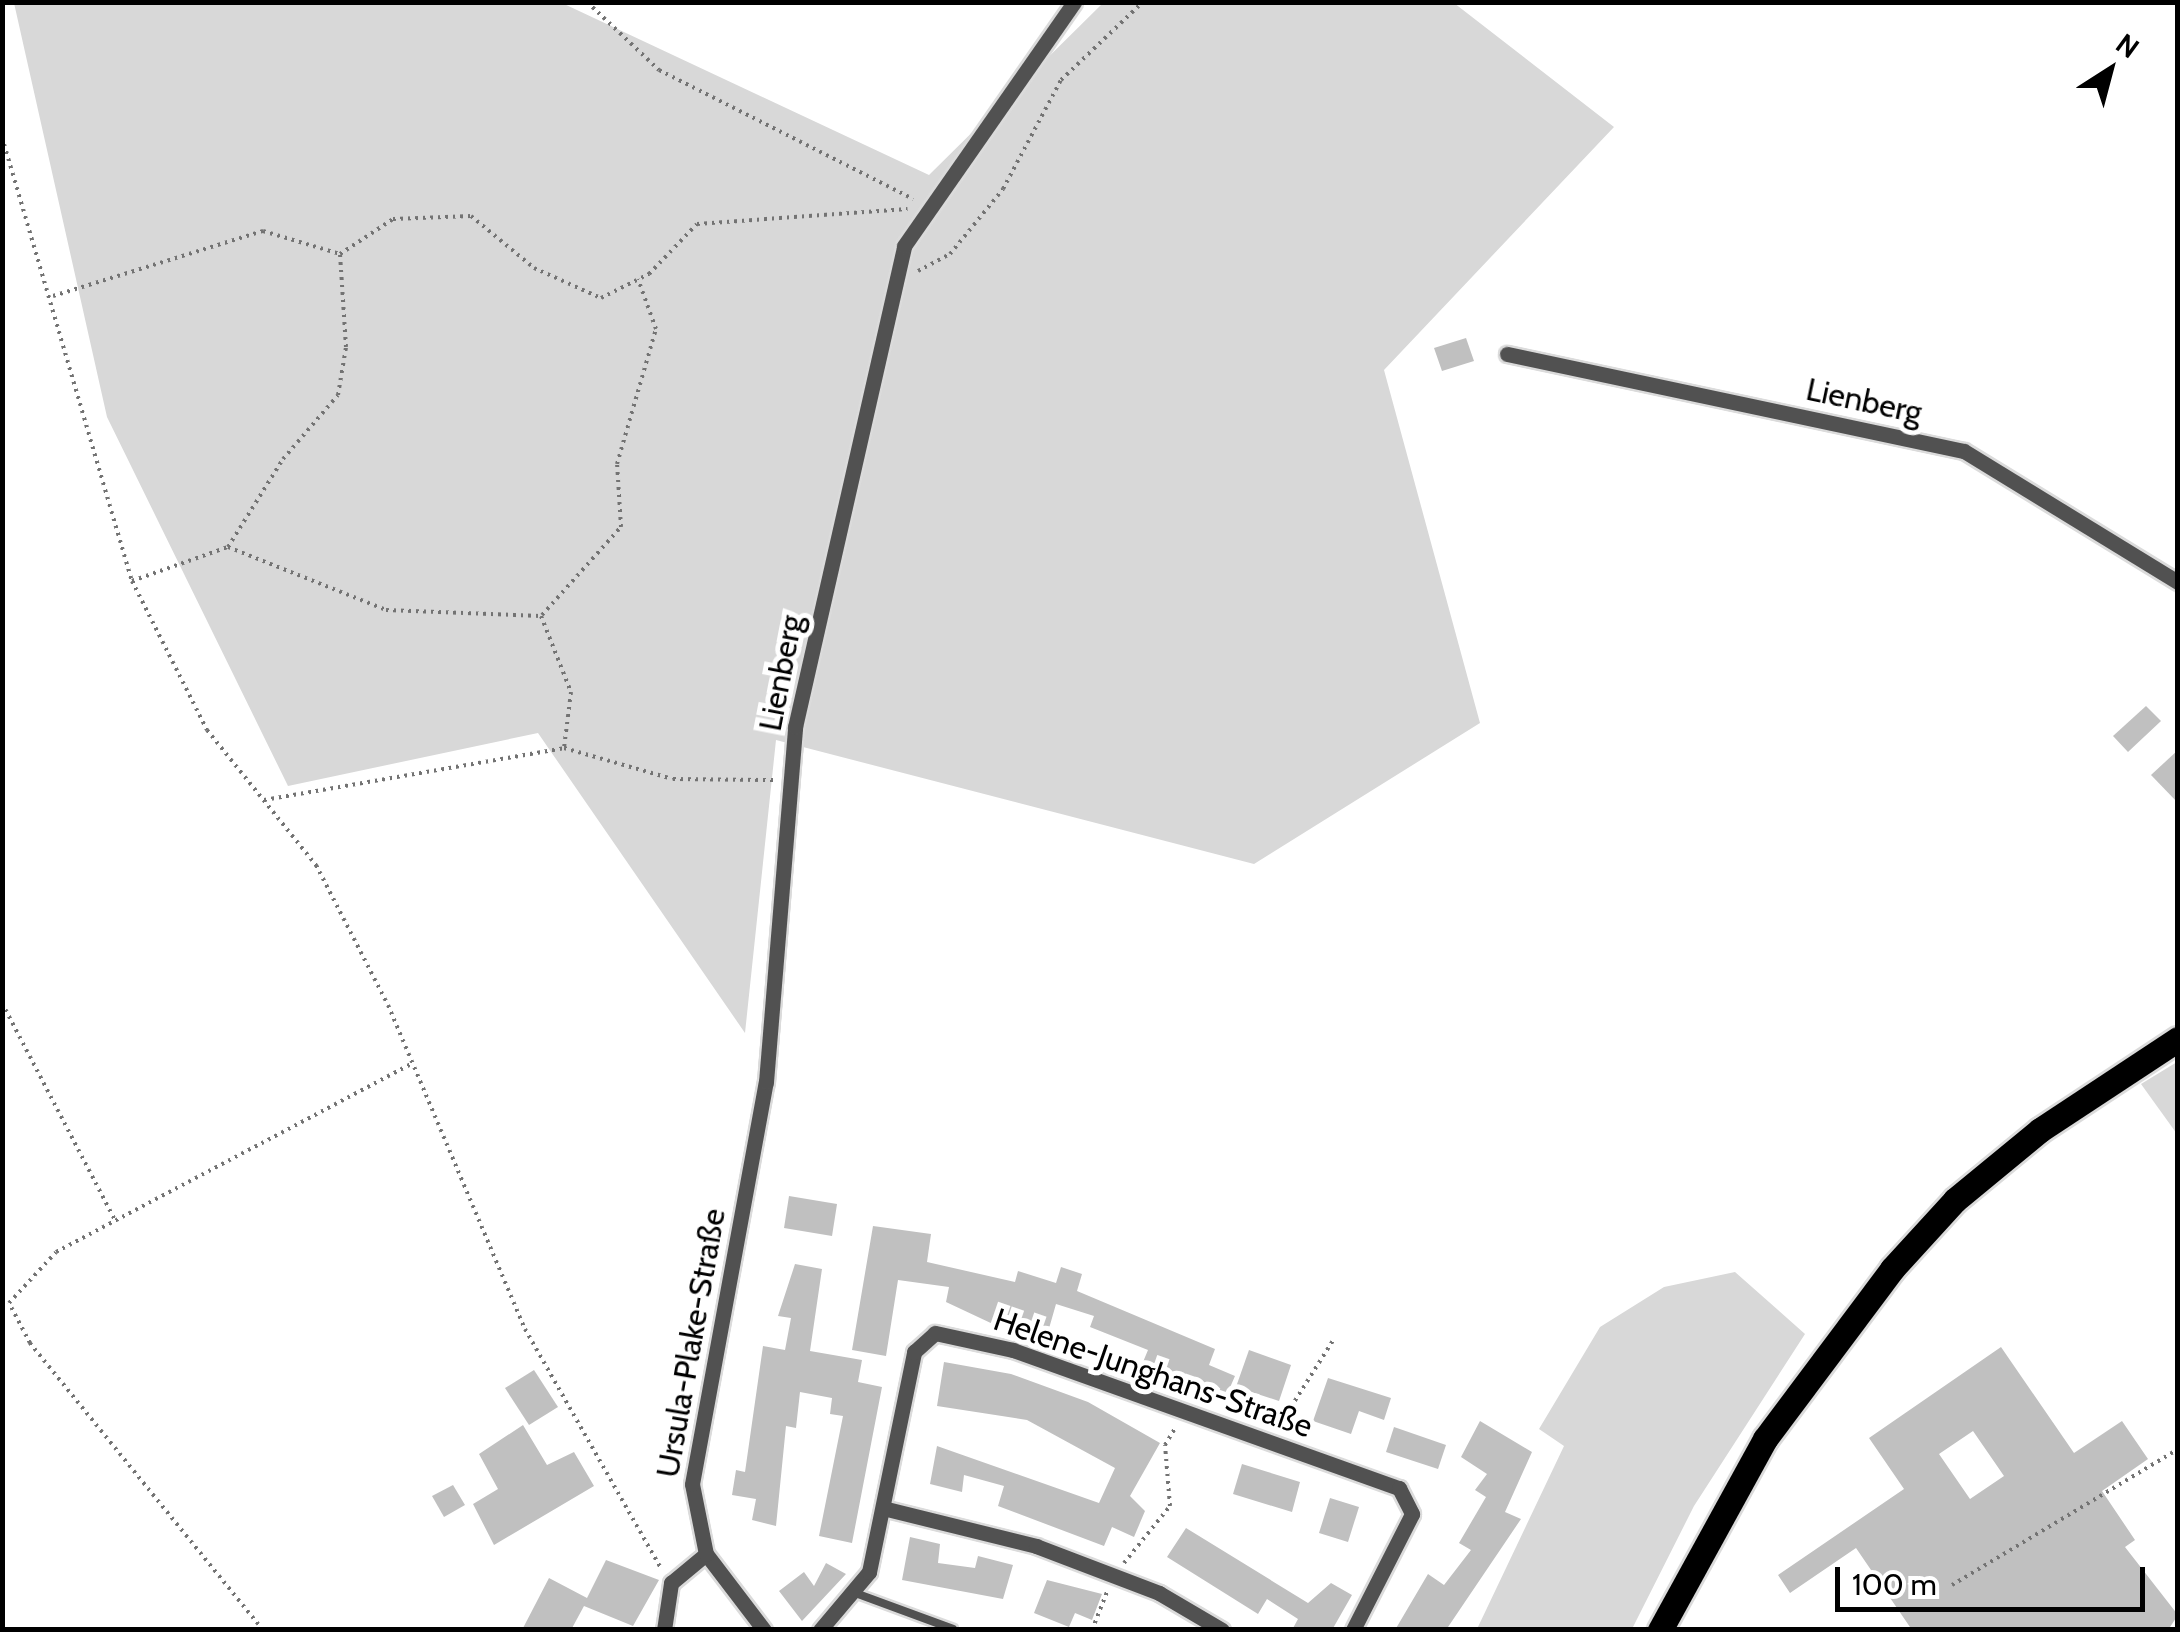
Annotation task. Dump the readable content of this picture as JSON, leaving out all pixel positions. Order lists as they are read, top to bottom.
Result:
{
  "streets": {
    "street": ["Lienberg", "Ursula-Plake-Straße", "Helene-Junghans-Straße"]
  },
  "crossings": [
    ["Lienberg", "Ursula-Plake-Straße"]
  ],
  "scale_bar": "100 m",
  "north": "top right"
}
